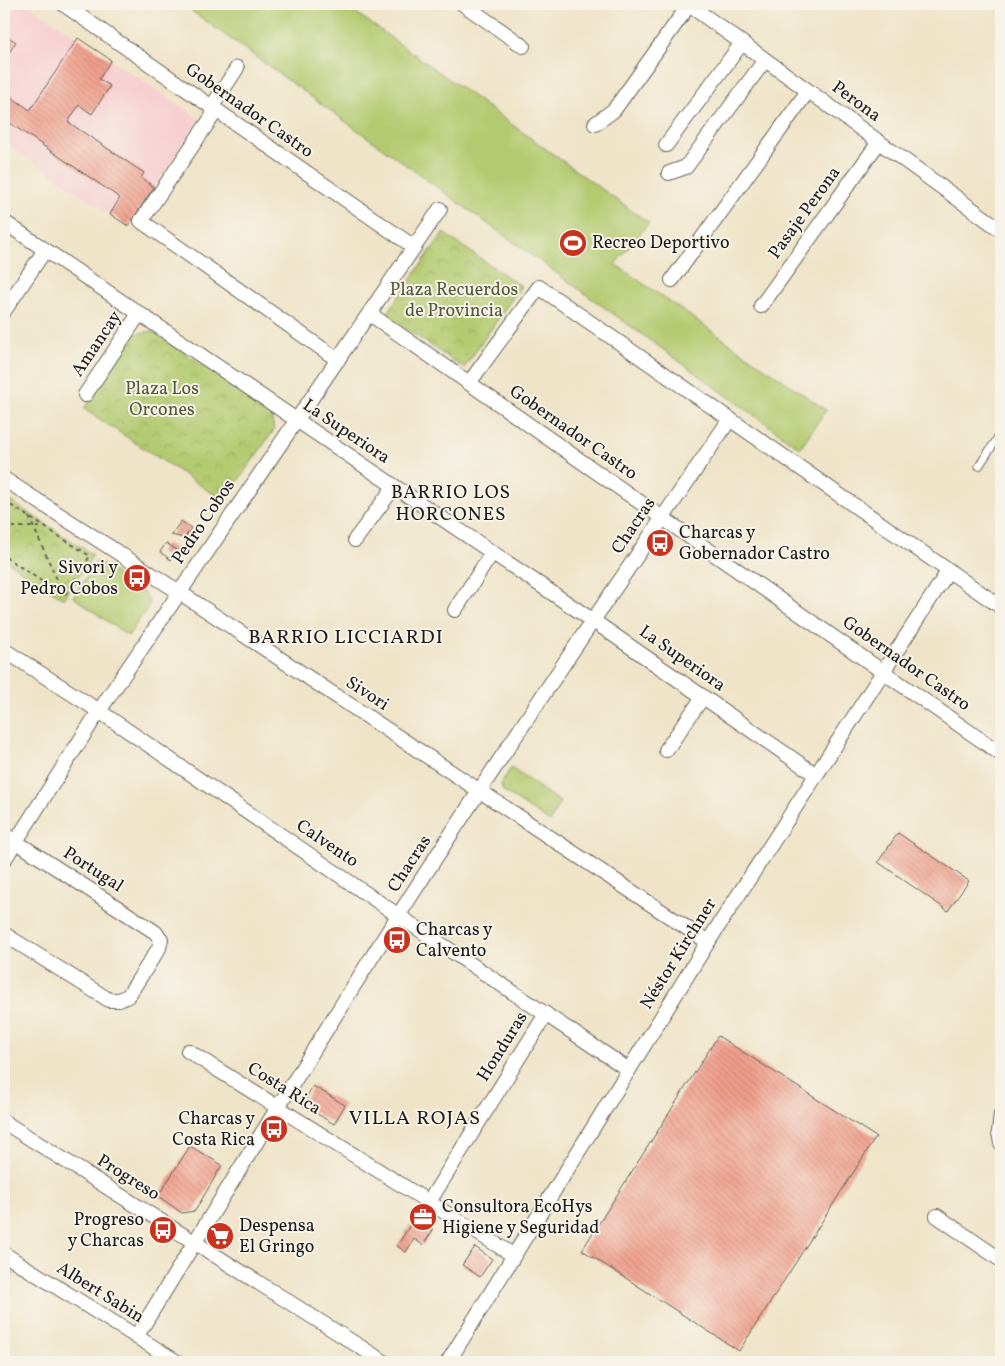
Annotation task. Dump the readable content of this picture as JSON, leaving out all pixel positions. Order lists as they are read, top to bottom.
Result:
{
  "streets": {
    "street": [
      "Perona",
      "Gobernador Castro",
      "Pasaje Perona",
      "Amancay",
      "La Superiora",
      "Pedro Cobos",
      "Chacras",
      "Sivori",
      "Calvento",
      "Portugal",
      "Néstor Kirchner",
      "Honduras",
      "Costa Rica",
      "Progreso",
      "Albert Sabin"
    ]
  },
  "crossings": [
    ["Perona", "Pasaje Perona"],
    ["Gobernador Castro", "Pedro Cobos"],
    ["Gobernador Castro", "Chacras"],
    ["Gobernador Castro", "Néstor Kirchner"],
    ["Amancay", "La Superiora"],
    ["La Superiora", "Pedro Cobos"],
    ["La Superiora", "Chacras"],
    ["La Superiora", "Néstor Kirchner"],
    ["Pedro Cobos", "Sivori"],
    ["Pedro Cobos", "Calvento"],
    ["Pedro Cobos", "Portugal"],
    ["Chacras", "Sivori"],
    ["Chacras", "Calvento"],
    ["Chacras", "Costa Rica"],
    ["Chacras", "Progreso"],
    ["Chacras", "Albert Sabin"],
    ["Sivori", "Néstor Kirchner"],
    ["Calvento", "Néstor Kirchner"],
    ["Calvento", "Honduras"],
    ["Néstor Kirchner", "Costa Rica"],
    ["Honduras", "Costa Rica"]
  ],
  "districts": ["BARRIO LOS HORCONES", "BARRIO LICCIARDI", "VILLA ROJAS"],
  "parks": ["Plaza Recuerdos de Provincia", "Plaza Los Orcones"],
  "places": {
    "sports": ["Recreo Deportivo"],
    "bus stop": [
      "Charcas y Gobernador Castro",
      "Sivori y Pedro Cobos",
      "Charcas y Calvento",
      "Charcas y Costa Rica",
      "Progreso y Charcas"
    ],
    "office": ["Consultora EcoHys Higiene y Seguridad"],
    "supermarket": ["Despensa El Gringo"]
  }
}
